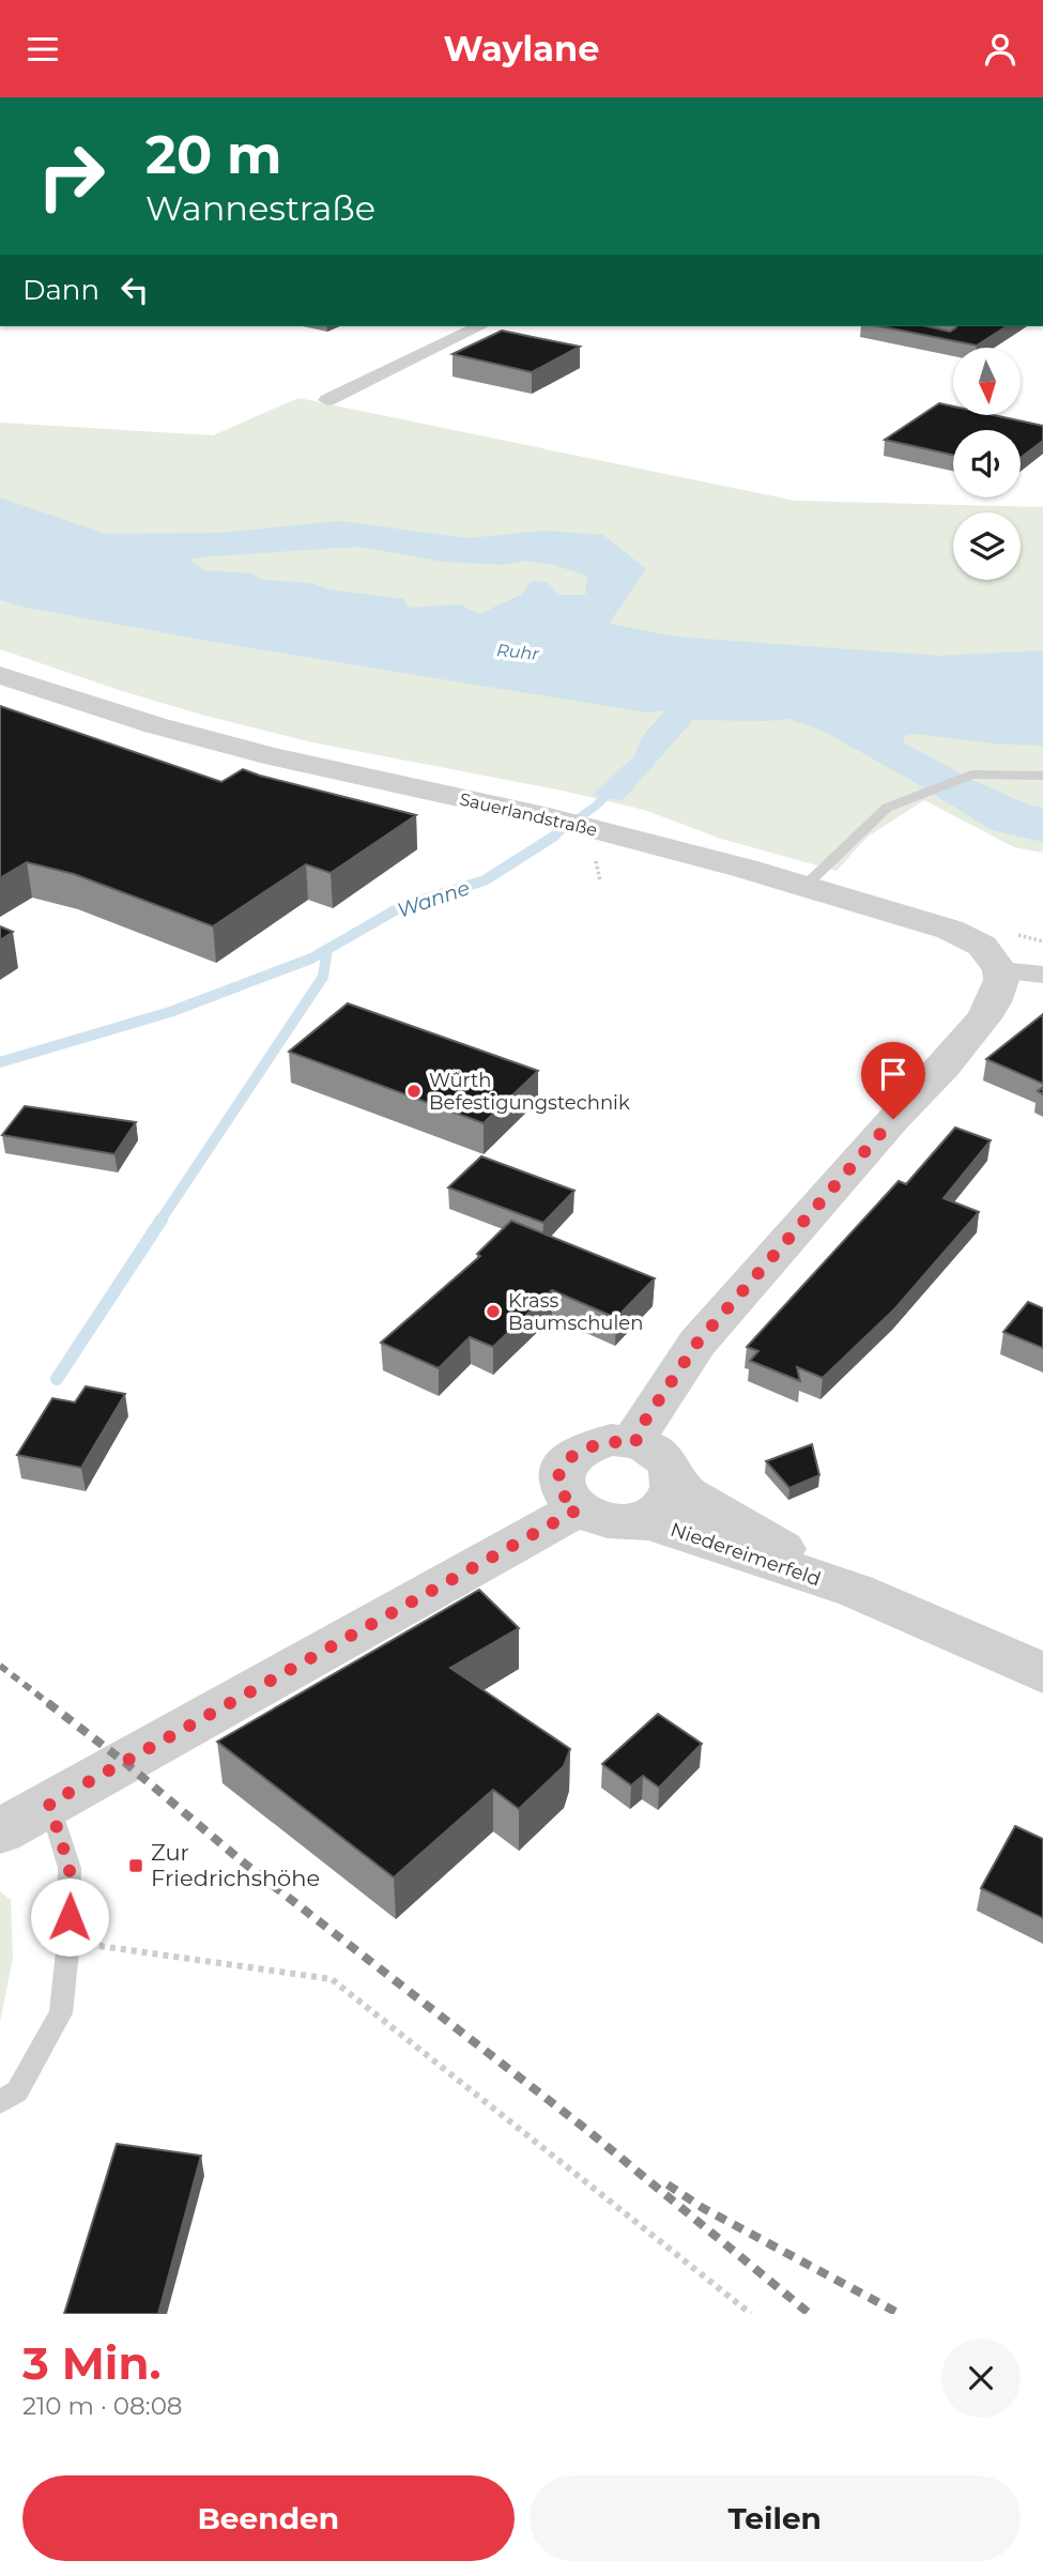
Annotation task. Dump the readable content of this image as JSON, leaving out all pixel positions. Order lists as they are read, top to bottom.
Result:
{
  "streets": {
    "street": ["Sauerlandstraße", "Niedereimerfeld"]
  },
  "water": ["Ruhr", "Wanne"],
  "places": {
    "other": ["Würth Befestigungstechnik", "Krass Baumschulen"],
    "transit": ["Zur Friedrichshöhe"]
  },
  "north": "bottom",
  "page": {
    "header": "Waylane",
    "turn": ["20 m", "Wannestraße"],
    "then": "Dann",
    "heading": ["3 Min.", "210 m · 08:08"],
    "buttons": ["Beenden", "Teilen"]
  }
}
